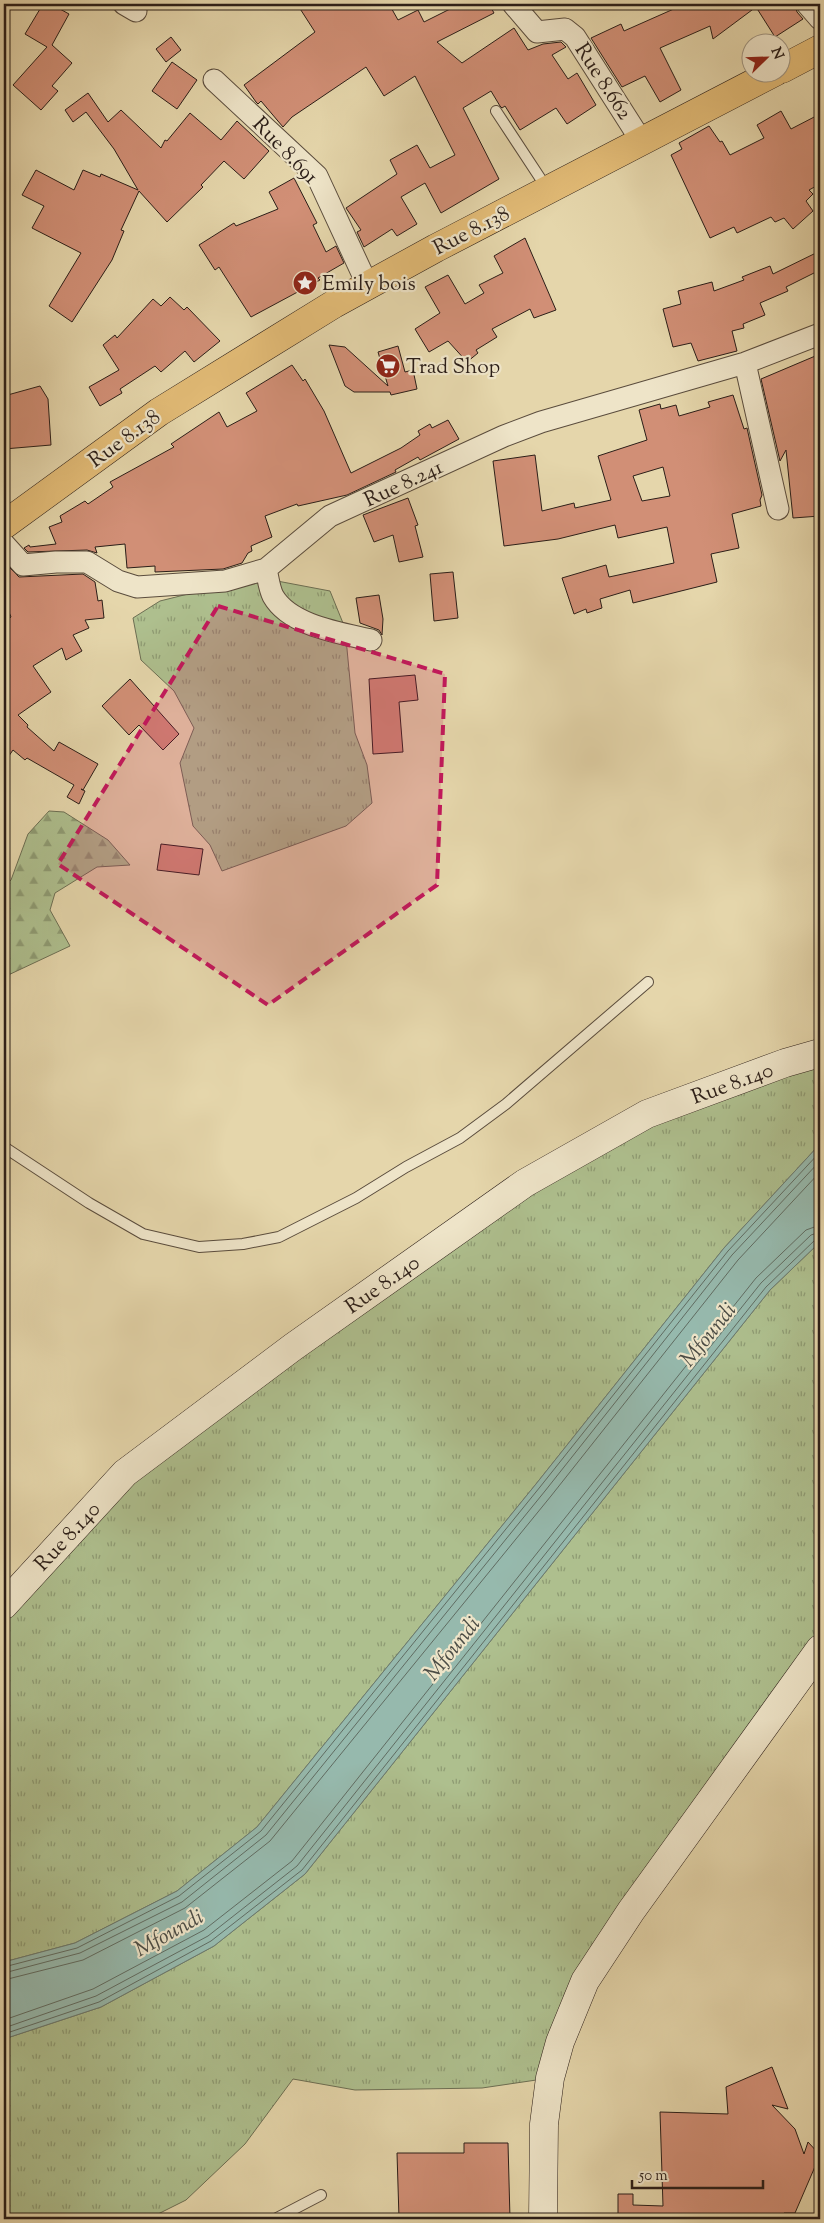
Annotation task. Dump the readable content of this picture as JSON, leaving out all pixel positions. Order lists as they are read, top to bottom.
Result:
{
  "streets": {
    "main road": ["Rue 8.138", "Rue 8.140"],
    "street": ["Rue 8.662", "Rue 8.691", "Rue 8.241"]
  },
  "crossings": [
    ["Rue 8.662", "Rue 8.138"],
    ["Rue 8.691", "Rue 8.138"]
  ],
  "water": ["Mfoundi"],
  "places": {
    "place": ["Emily bois"],
    "supermarket": ["Trad Shop"]
  },
  "scale_bar": "50 m",
  "north": "top right"
}
